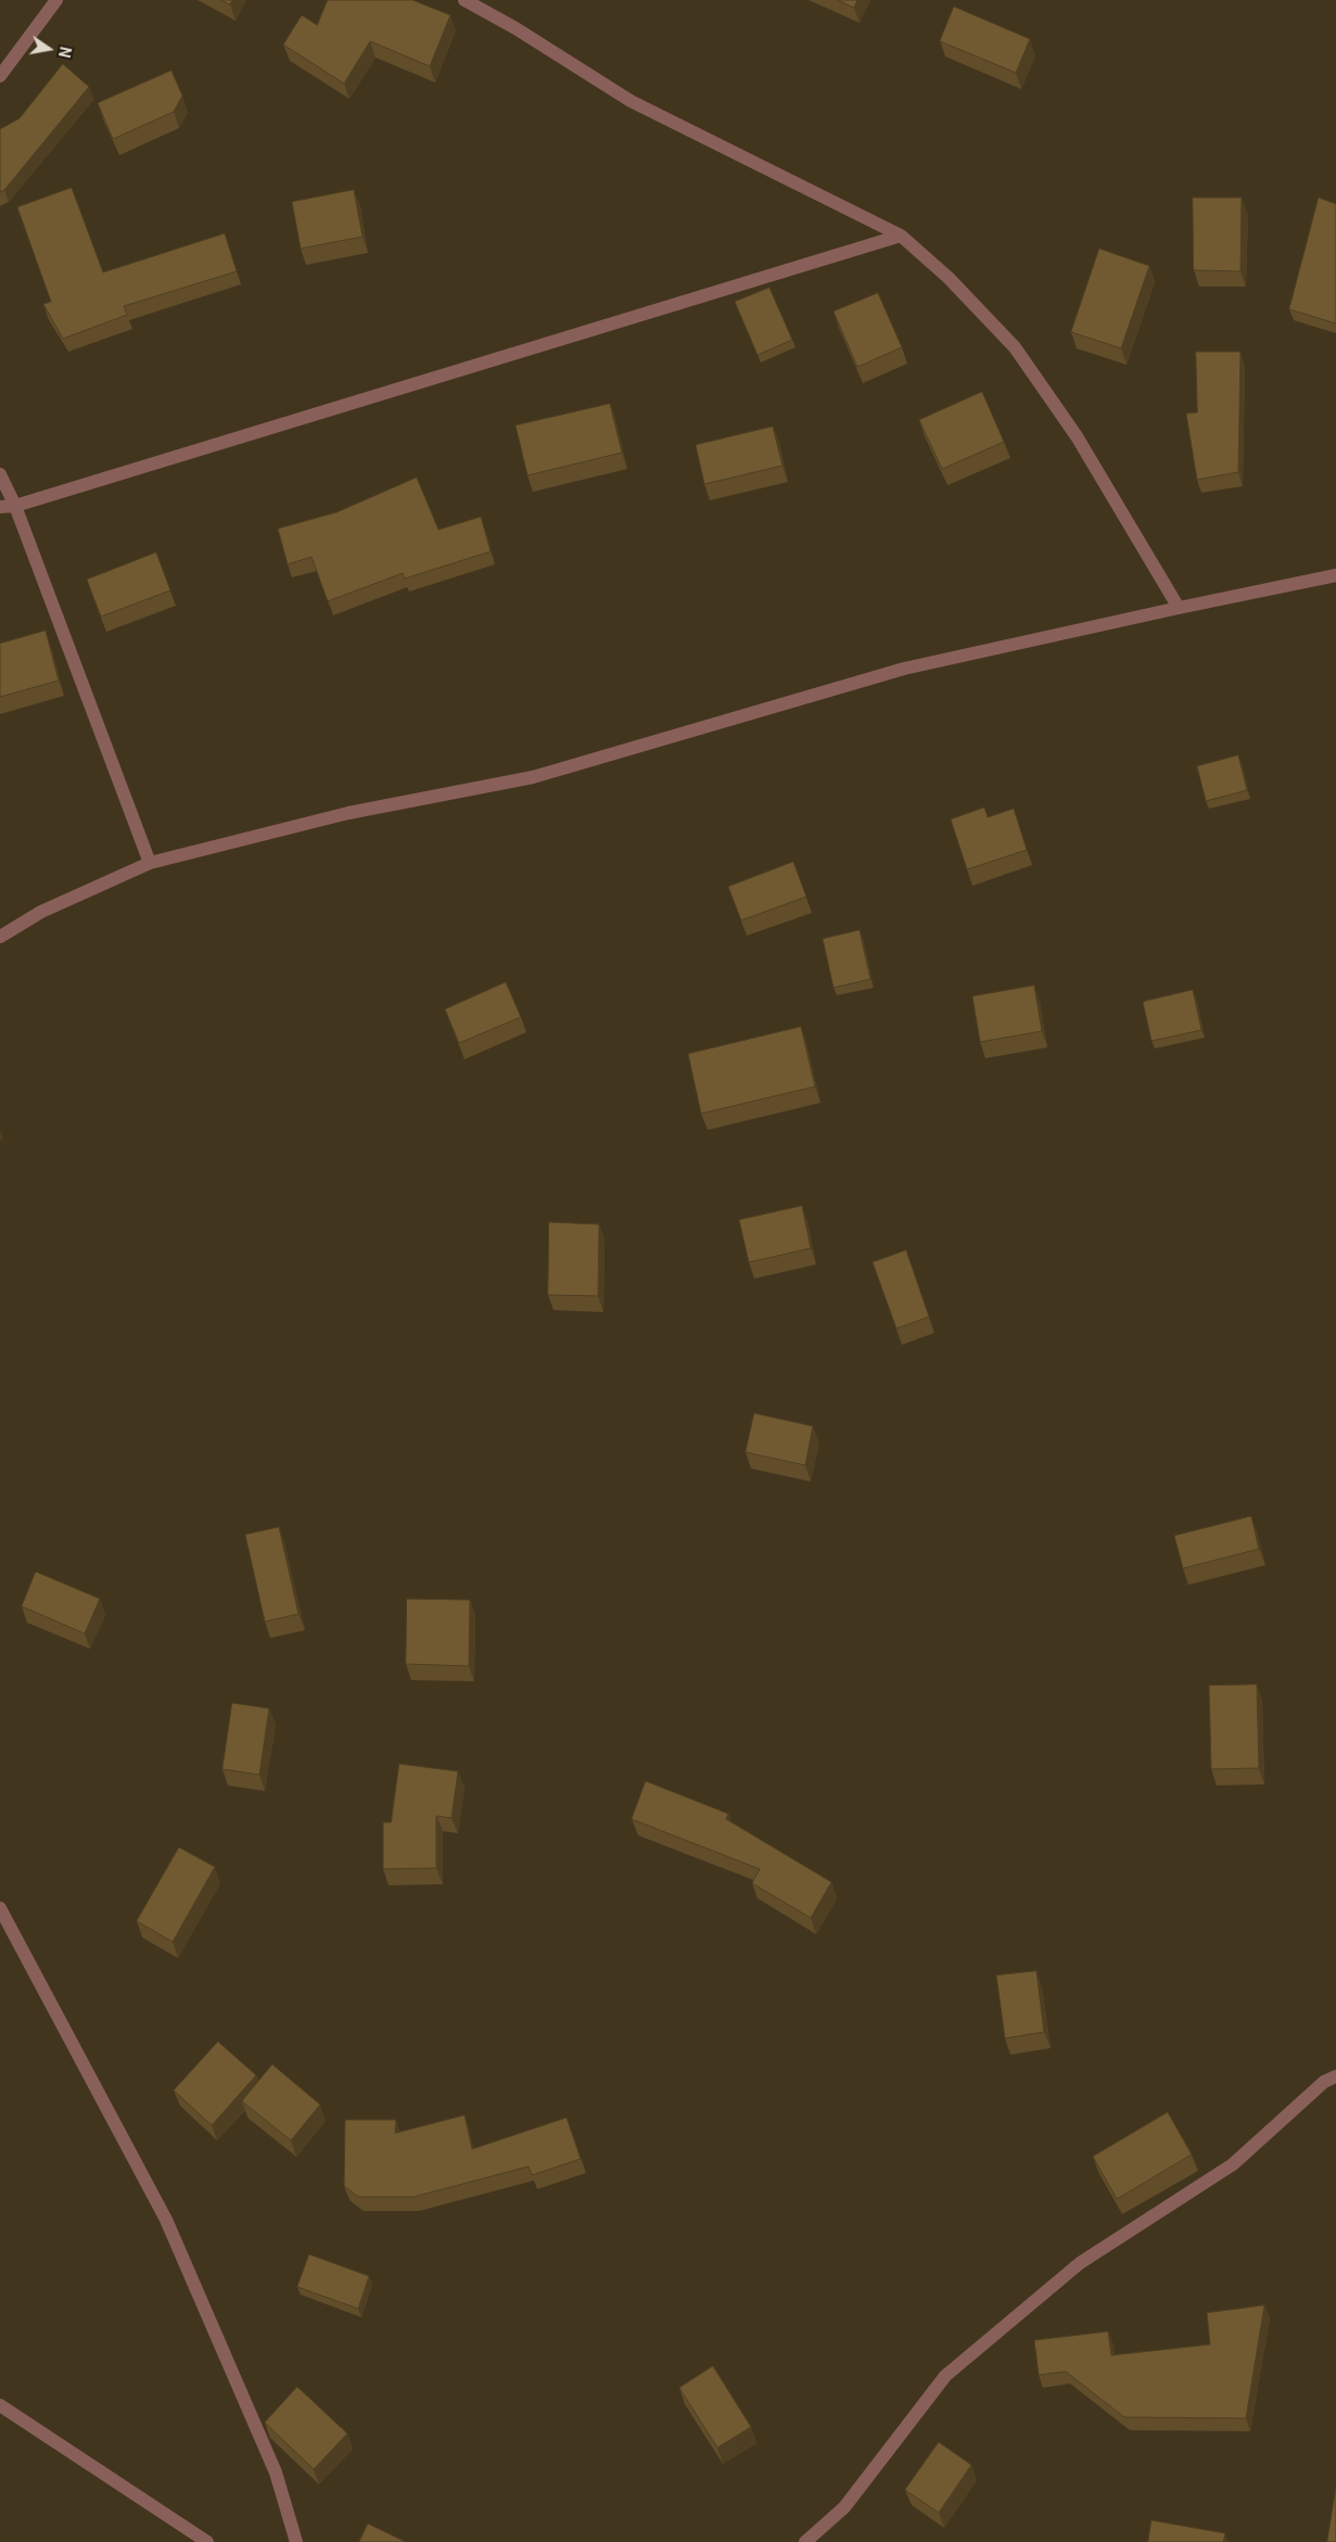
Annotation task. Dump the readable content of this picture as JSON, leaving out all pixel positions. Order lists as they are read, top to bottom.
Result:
{
  "north": "right"
}
